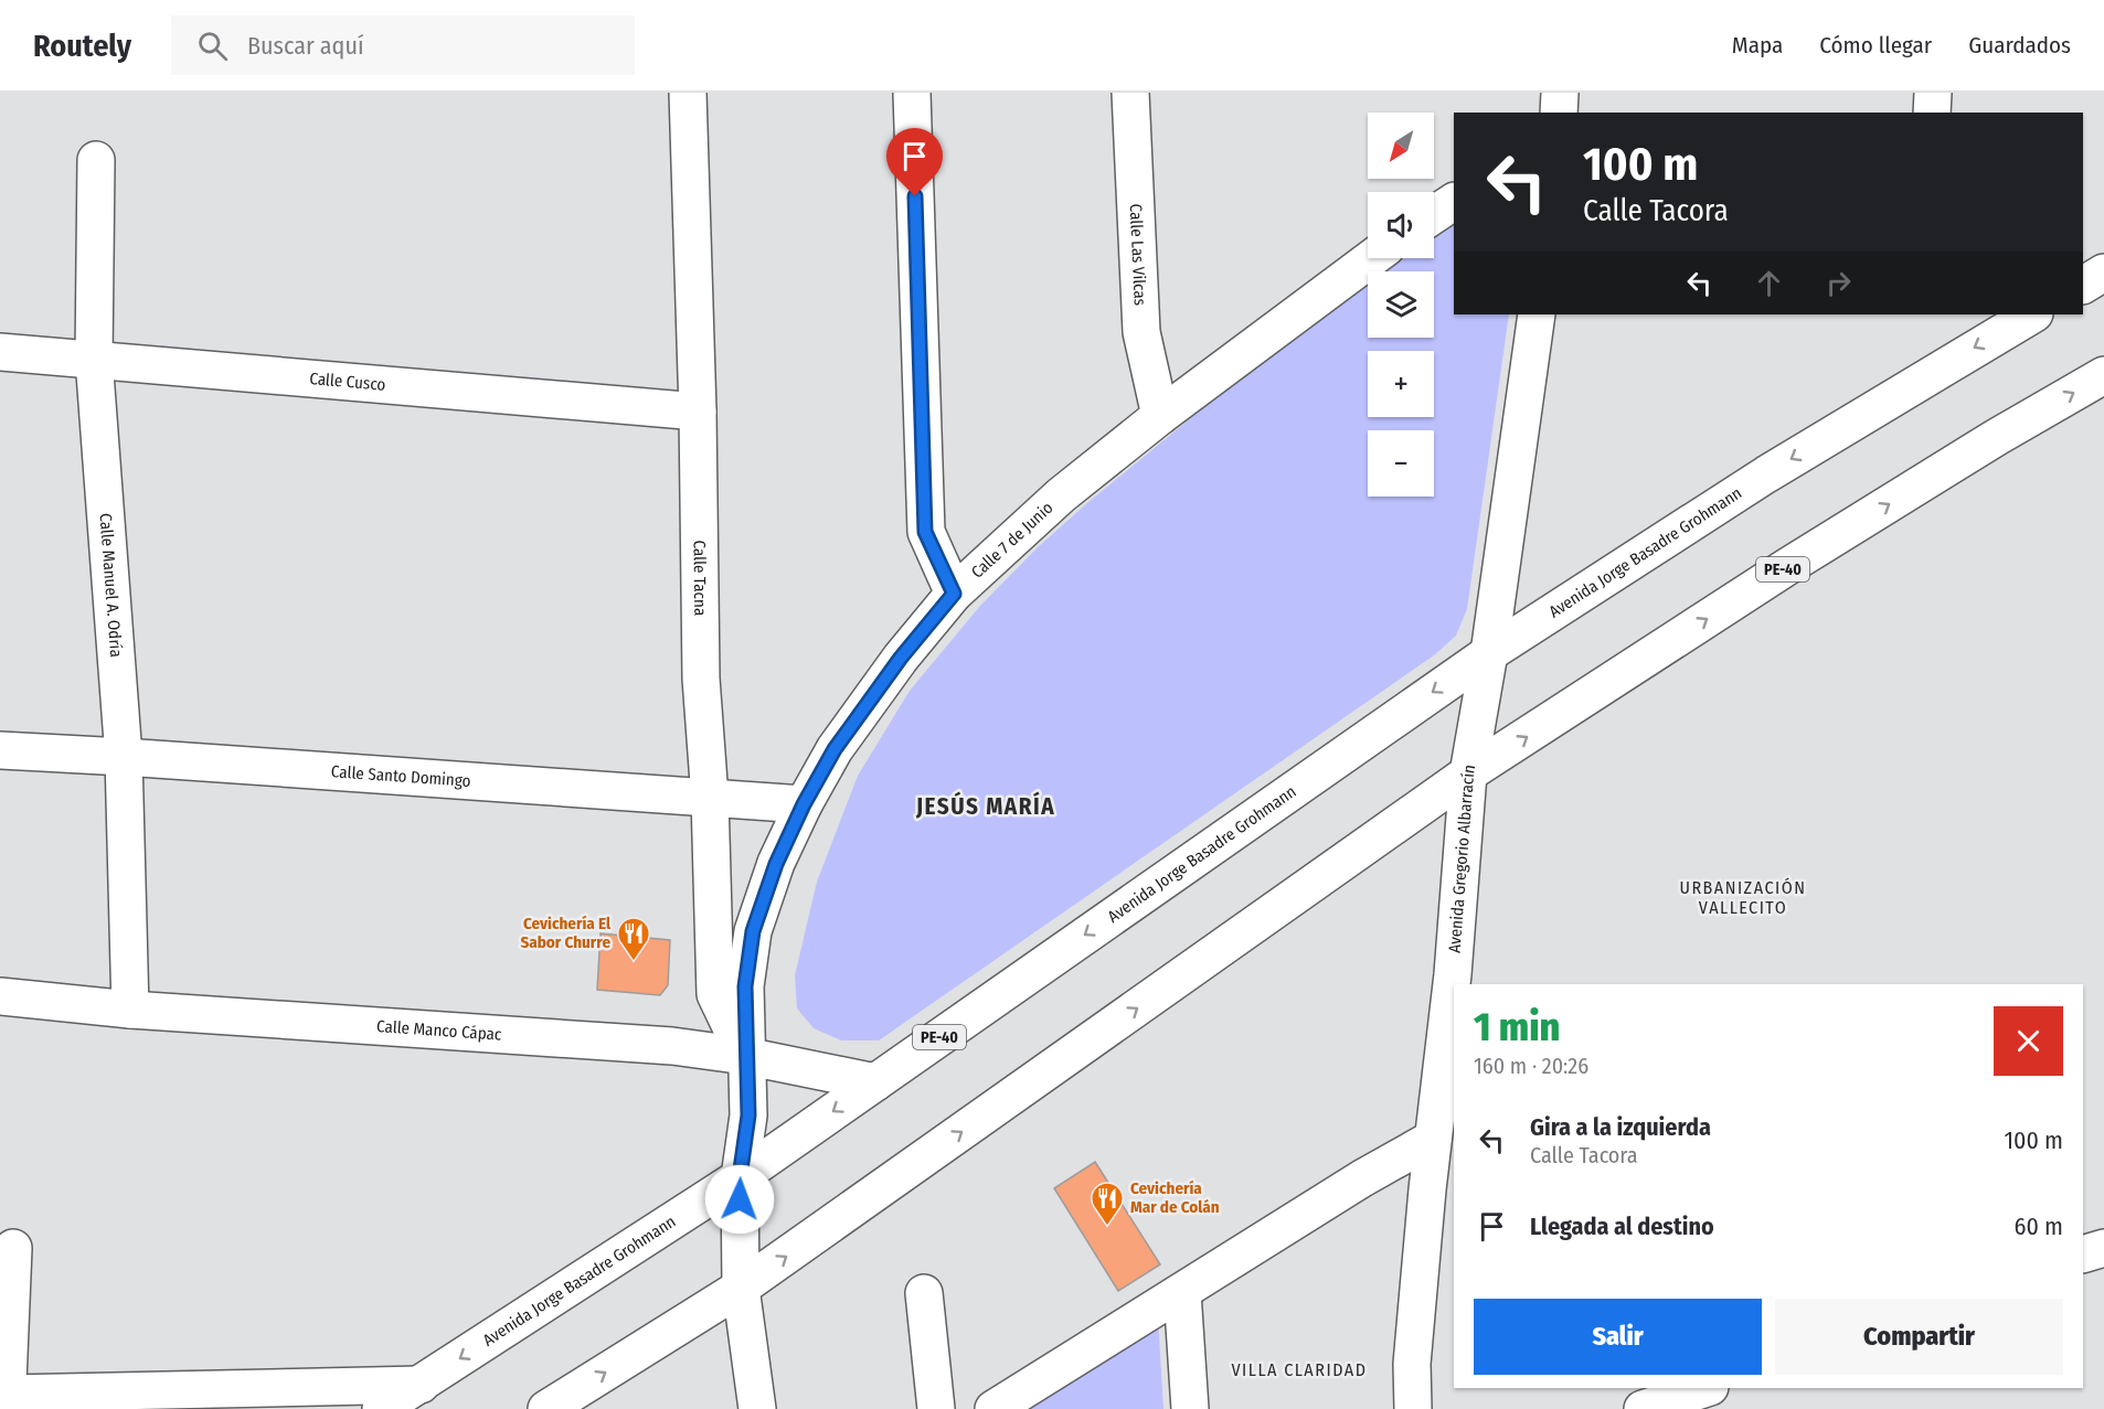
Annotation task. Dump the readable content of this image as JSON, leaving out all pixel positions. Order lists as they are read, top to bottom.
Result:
{
  "streets": {
    "main road": [
      "Calle Las Vilcas",
      "Calle Cusco",
      "Calle 7 de Junio",
      "Avenida Jorge Basadre Grohmann",
      "PE-40",
      "Calle Tacna",
      "Calle Manuel A. Odría",
      "Calle Santo Domingo",
      "Avenida Gregorio Albarracín",
      "Calle Manco Cápac"
    ]
  },
  "crossings": [
    ["Calle Las Vilcas", "Calle 7 de Junio"],
    ["Calle Cusco", "Calle Tacna"],
    ["Calle Cusco", "Calle Manuel A. Odría"],
    ["Calle 7 de Junio", "Avenida Jorge Basadre Grohmann"],
    ["Calle 7 de Junio", "PE-40"],
    ["Calle 7 de Junio", "Calle Tacna"],
    ["Calle 7 de Junio", "Calle Santo Domingo"],
    ["Calle 7 de Junio", "Calle Manco Cápac"],
    ["Avenida Jorge Basadre Grohmann", "Avenida Gregorio Albarracín"],
    ["Avenida Jorge Basadre Grohmann", "Calle Manco Cápac"],
    ["PE-40", "Avenida Gregorio Albarracín"],
    ["Calle Tacna", "Calle Santo Domingo"],
    ["Calle Tacna", "Calle Manco Cápac"],
    ["Calle Manuel A. Odría", "Calle Santo Domingo"],
    ["Calle Manuel A. Odría", "Calle Manco Cápac"]
  ],
  "districts": ["JESÚS MARÍA", "URBANIZACIÓN VALLECITO", "VILLA CLARIDAD"],
  "places": {
    "restaurant": ["Cevichería El Sabor Churre", "Cevichería Mar de Colán"]
  },
  "north": "bottom left",
  "page": {
    "header": "Routely",
    "search": "Buscar aquí",
    "nav": ["Mapa", "Cómo llegar", "Guardados"],
    "map_buttons": ["+", "−"],
    "turn": ["100 m", "Calle Tacora"],
    "heading": ["1 min", "160 m · 20:26"],
    "list": [
      {
        "name": "Gira a la izquierda",
        "note": "Calle Tacora",
        "value": "100 m"
      },
      {
        "name": "Llegada al destino",
        "value": "60 m"
      }
    ],
    "buttons": ["Salir", "Compartir"]
  }
}
